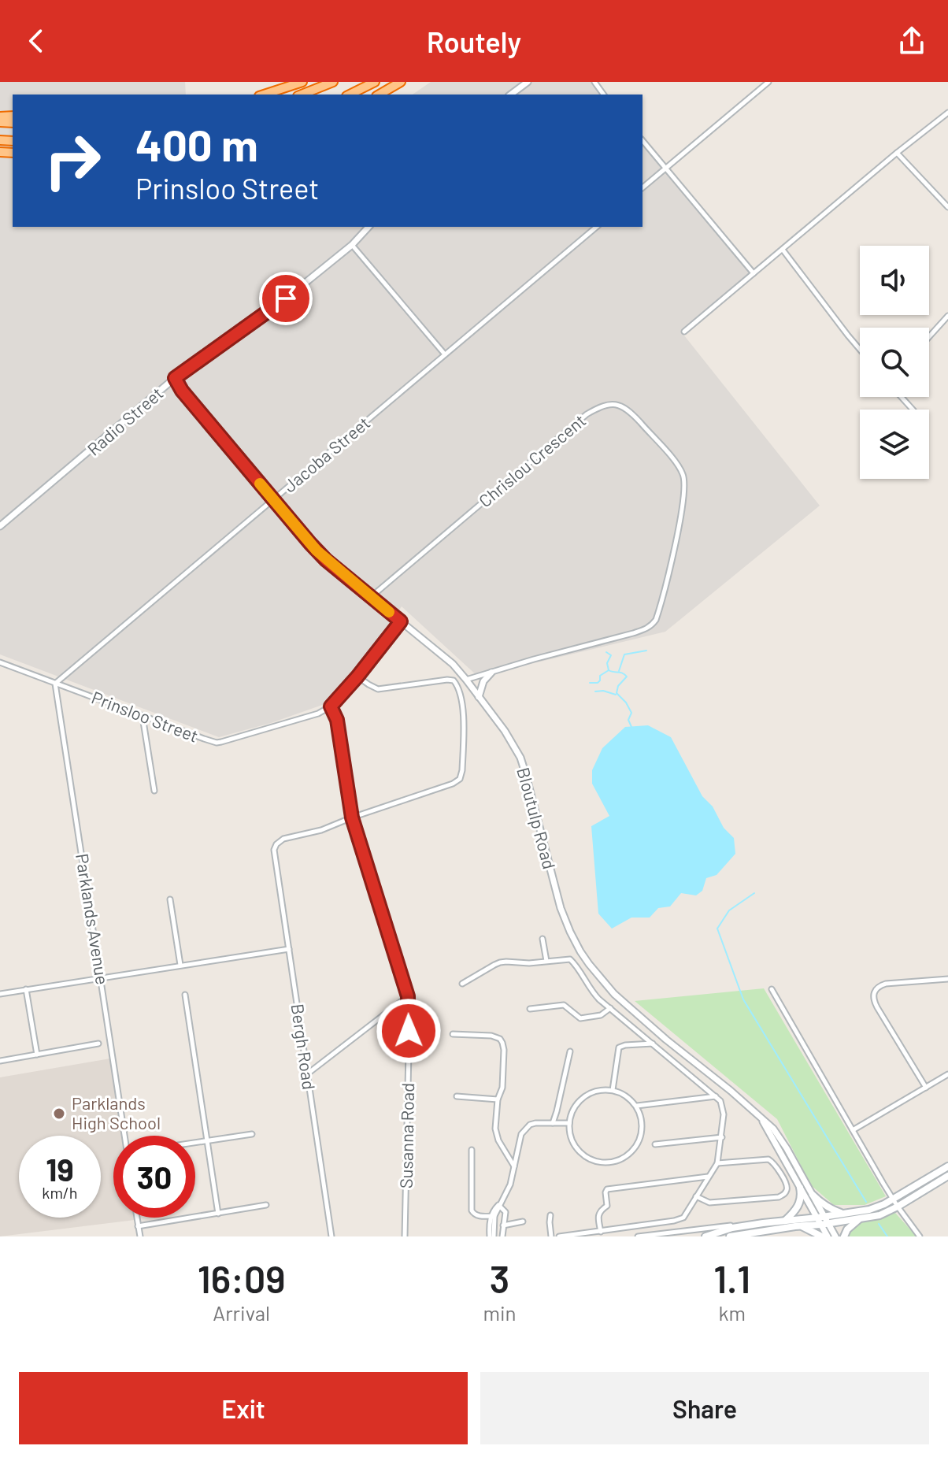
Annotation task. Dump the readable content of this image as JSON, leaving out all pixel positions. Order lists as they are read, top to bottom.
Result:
{
  "streets": {
    "street": [
      "Radio Street",
      "Jacoba Street",
      "Chrislou Crescent",
      "Prinsloo Street",
      "Bloutulp Road",
      "Parklands Avenue",
      "Bergh Road",
      "Susanna Road"
    ]
  },
  "crossings": [
    ["Radio Street", "Bloutulp Road"],
    ["Jacoba Street", "Prinsloo Street"],
    ["Jacoba Street", "Bloutulp Road"],
    ["Jacoba Street", "Parklands Avenue"],
    ["Chrislou Crescent", "Bloutulp Road"],
    ["Prinsloo Street", "Bloutulp Road"],
    ["Prinsloo Street", "Parklands Avenue"],
    ["Prinsloo Street", "Susanna Road"],
    ["Bergh Road", "Susanna Road"]
  ],
  "places": ["Parklands High School"],
  "page": {
    "header": "Routely",
    "turn": ["400 m", "Prinsloo Street"],
    "speed": "19 km/h",
    "limit": "30",
    "eta": [
      "16:09",
      "Arrival",
      "3",
      "min",
      "1.1",
      "km"
    ],
    "buttons": ["Exit", "Share"]
  }
}
